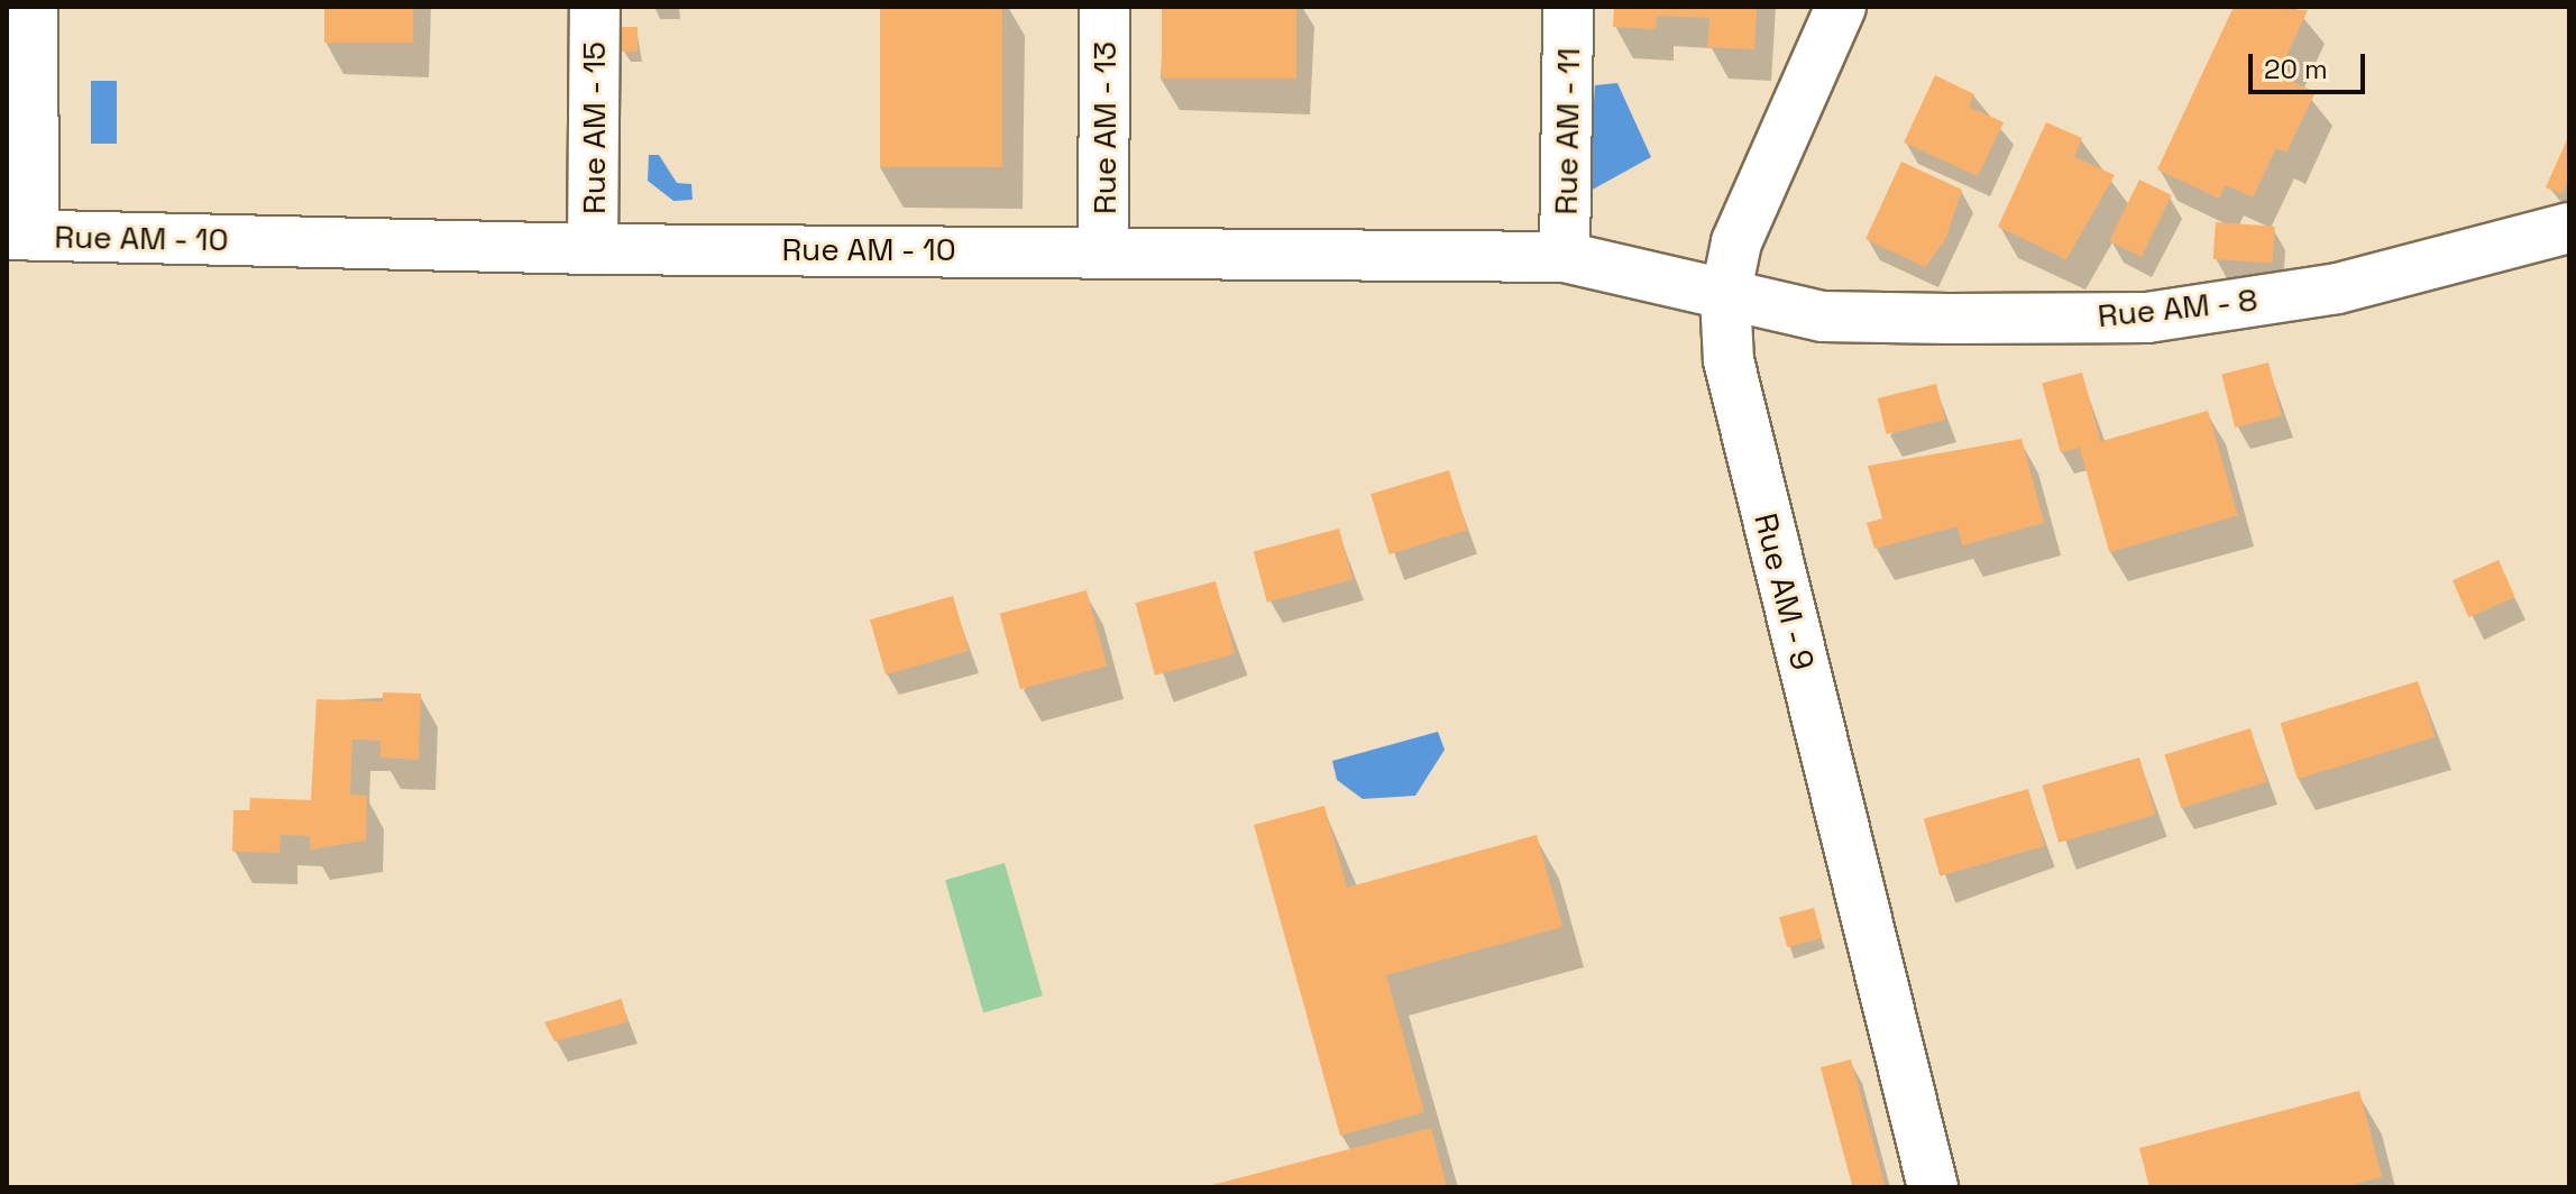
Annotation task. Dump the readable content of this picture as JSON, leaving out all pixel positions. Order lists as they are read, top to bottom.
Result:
{
  "streets": {
    "street": [
      "Rue AM - 15",
      "Rue AM - 13",
      "Rue AM - 11",
      "Rue AM - 10",
      "Rue AM - 8",
      "Rue AM - 9"
    ]
  },
  "crossings": [
    ["Rue AM - 15", "Rue AM - 10"],
    ["Rue AM - 13", "Rue AM - 10"],
    ["Rue AM - 11", "Rue AM - 10"],
    ["Rue AM - 10", "Rue AM - 8"],
    ["Rue AM - 10", "Rue AM - 9"],
    ["Rue AM - 8", "Rue AM - 9"]
  ],
  "scale_bar": "20 m"
}
